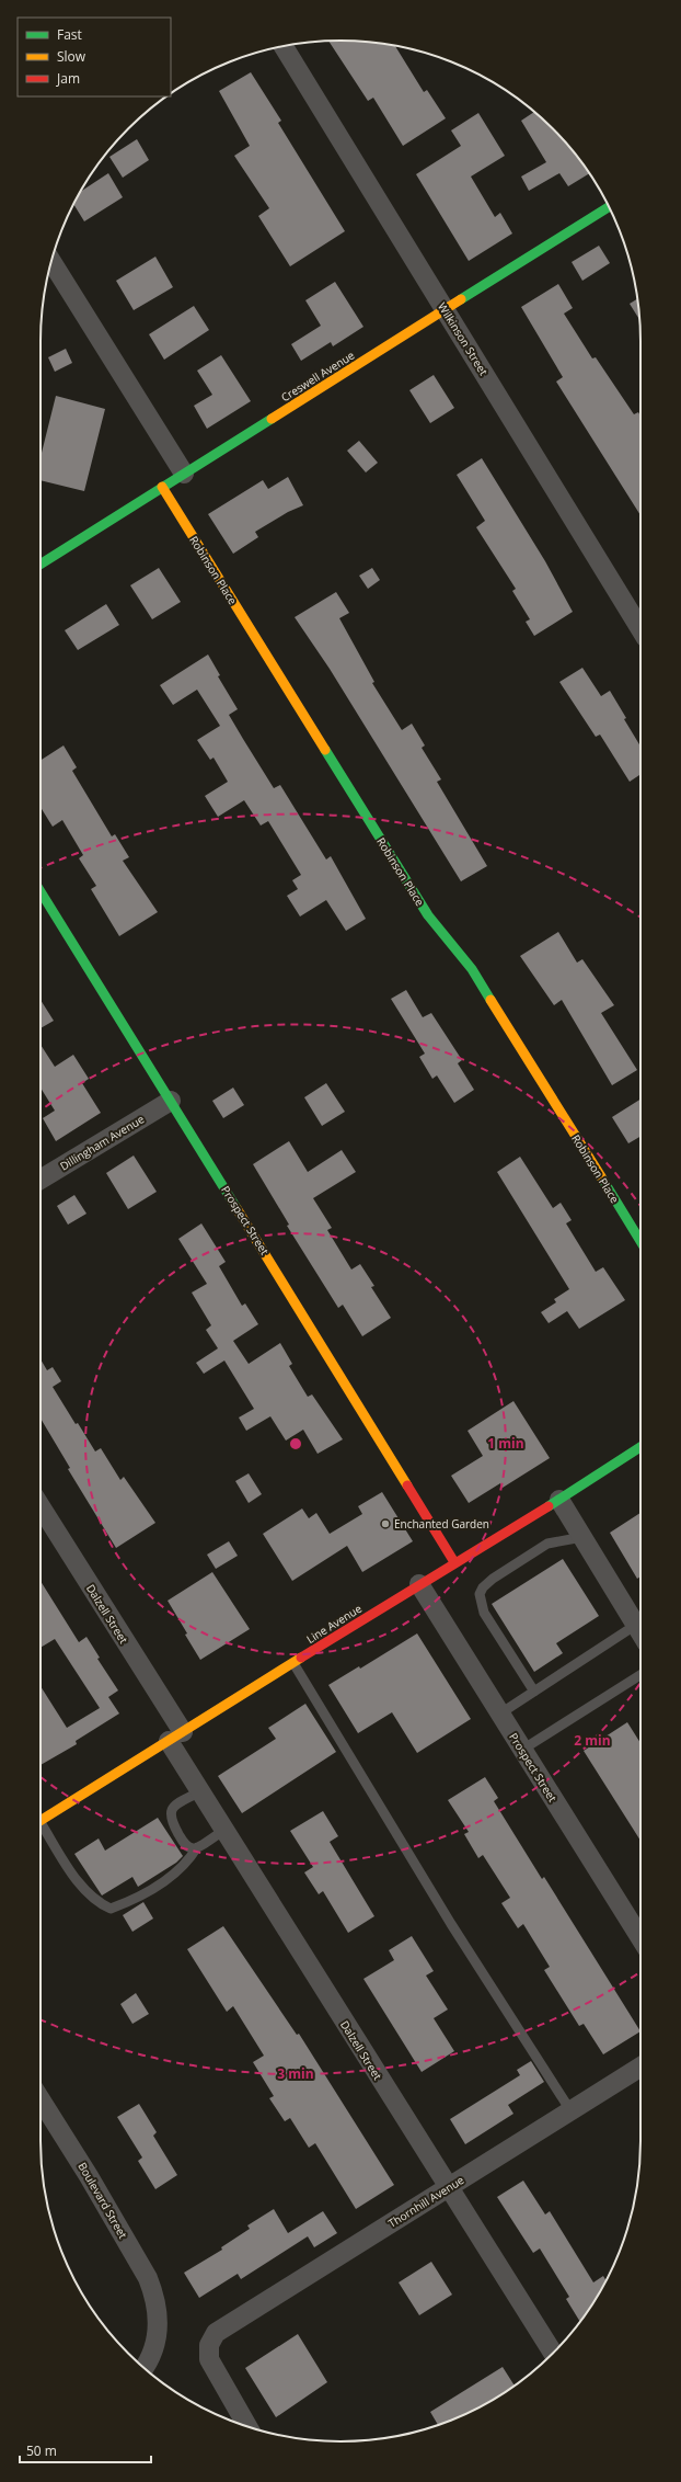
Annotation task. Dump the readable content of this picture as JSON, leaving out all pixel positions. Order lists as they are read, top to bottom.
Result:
{
  "streets": {
    "street": [
      "Wilkinson Street",
      "Creswell Avenue",
      "Robinson Place",
      "Dillingham Avenue",
      "Prospect Street",
      "Dalzell Street",
      "Line Avenue",
      "Boulevard Street",
      "Thornhill Avenue"
    ]
  },
  "crossings": [
    ["Wilkinson Street", "Creswell Avenue"],
    ["Creswell Avenue", "Robinson Place"],
    ["Dillingham Avenue", "Prospect Street"],
    ["Prospect Street", "Line Avenue"],
    ["Dalzell Street", "Line Avenue"],
    ["Dalzell Street", "Thornhill Avenue"]
  ],
  "places": ["Enchanted Garden"],
  "legend": ["Fast", "Slow", "Jam"],
  "scale_bar": "50 m",
  "rings": ["1 min", "2 min", "3 min"]
}
